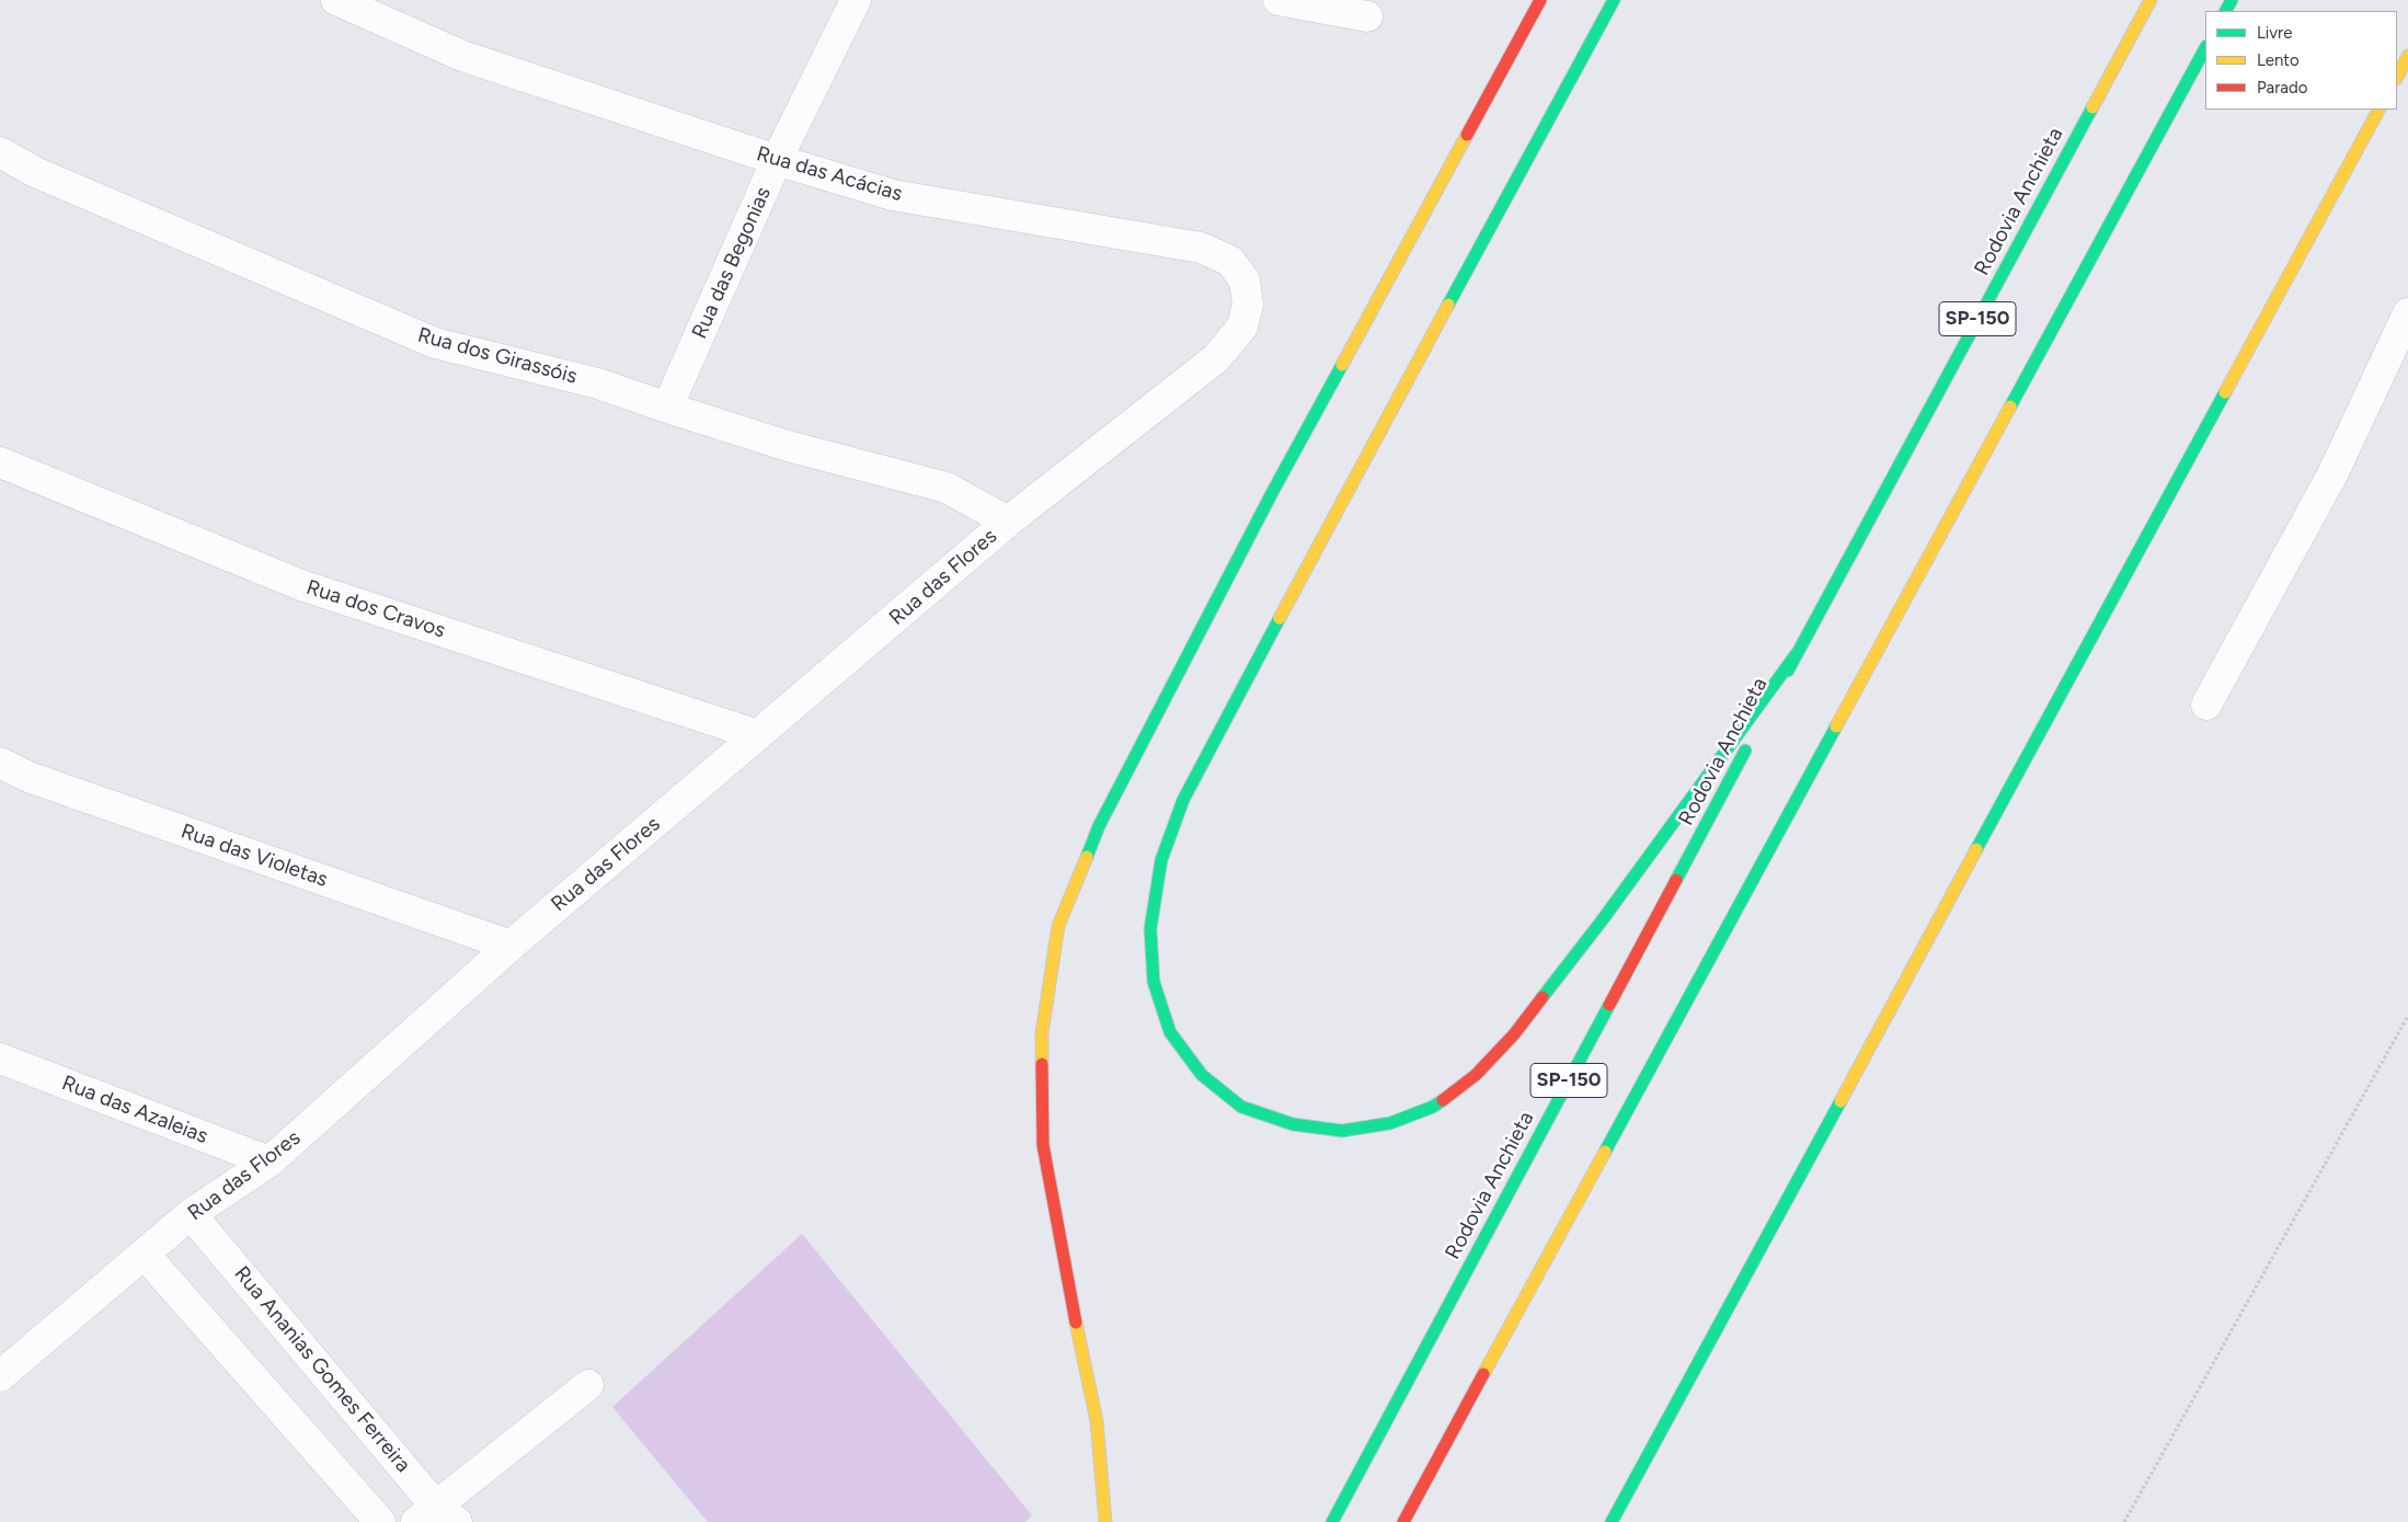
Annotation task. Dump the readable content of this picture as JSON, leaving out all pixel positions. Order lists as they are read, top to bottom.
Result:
{
  "streets": {
    "main road": ["Rodovia Anchieta", "SP-150"],
    "street": [
      "Rua das Acácias",
      "Rua das Begonias",
      "Rua dos Girassóis",
      "Rua das Flores",
      "Rua dos Cravos",
      "Rua das Violetas",
      "Rua das Azaleias",
      "Rua Ananias Gomes Ferreira"
    ]
  },
  "crossings": [
    ["Rua das Acácias", "Rua das Begonias"],
    ["Rua das Acácias", "Rua das Flores"],
    ["Rua das Begonias", "Rua dos Girassóis"],
    ["Rua dos Girassóis", "Rua das Flores"],
    ["Rua das Flores", "Rua dos Cravos"],
    ["Rua das Flores", "Rua das Violetas"],
    ["Rua das Flores", "Rua das Azaleias"],
    ["Rua das Flores", "Rua Ananias Gomes Ferreira"]
  ],
  "legend": ["Livre", "Lento", "Parado"]
}
